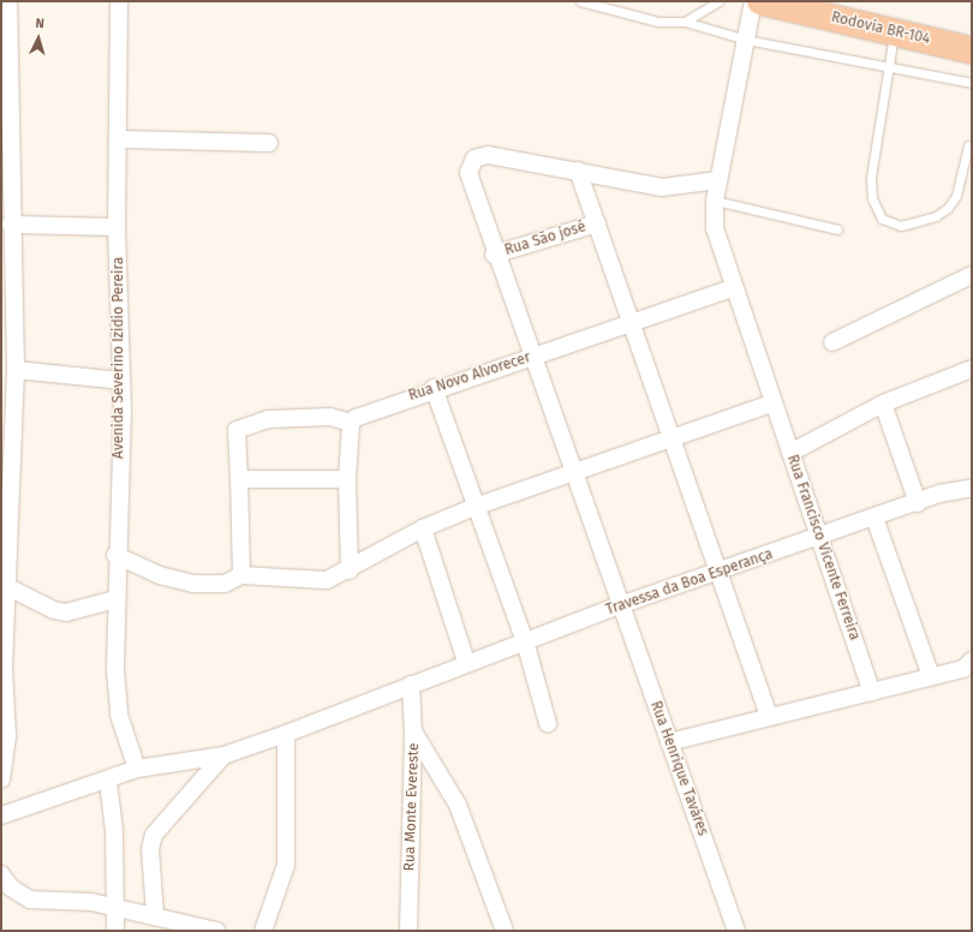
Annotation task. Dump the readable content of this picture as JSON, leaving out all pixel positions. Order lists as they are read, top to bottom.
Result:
{
  "streets": {
    "highway": ["Rodovia BR-104"],
    "street": [
      "Rua São josé",
      "Avenida Severino Izidio Pereira",
      "Rua Novo Alvorecer",
      "Rua Francisco Vicente Ferreira",
      "Travessa da Boa Esperança",
      "Rua Henrique Taváres",
      "Rua Monte Evereste"
    ]
  },
  "crossings": [
    ["Rua São josé", "Rua Henrique Taváres"],
    ["Avenida Severino Izidio Pereira", "Travessa da Boa Esperança"],
    ["Rua Novo Alvorecer", "Rua Francisco Vicente Ferreira"],
    ["Rua Novo Alvorecer", "Rua Henrique Taváres"],
    ["Rua Francisco Vicente Ferreira", "Travessa da Boa Esperança"],
    ["Travessa da Boa Esperança", "Rua Henrique Taváres"],
    ["Travessa da Boa Esperança", "Rua Monte Evereste"]
  ],
  "north": "top"
}
